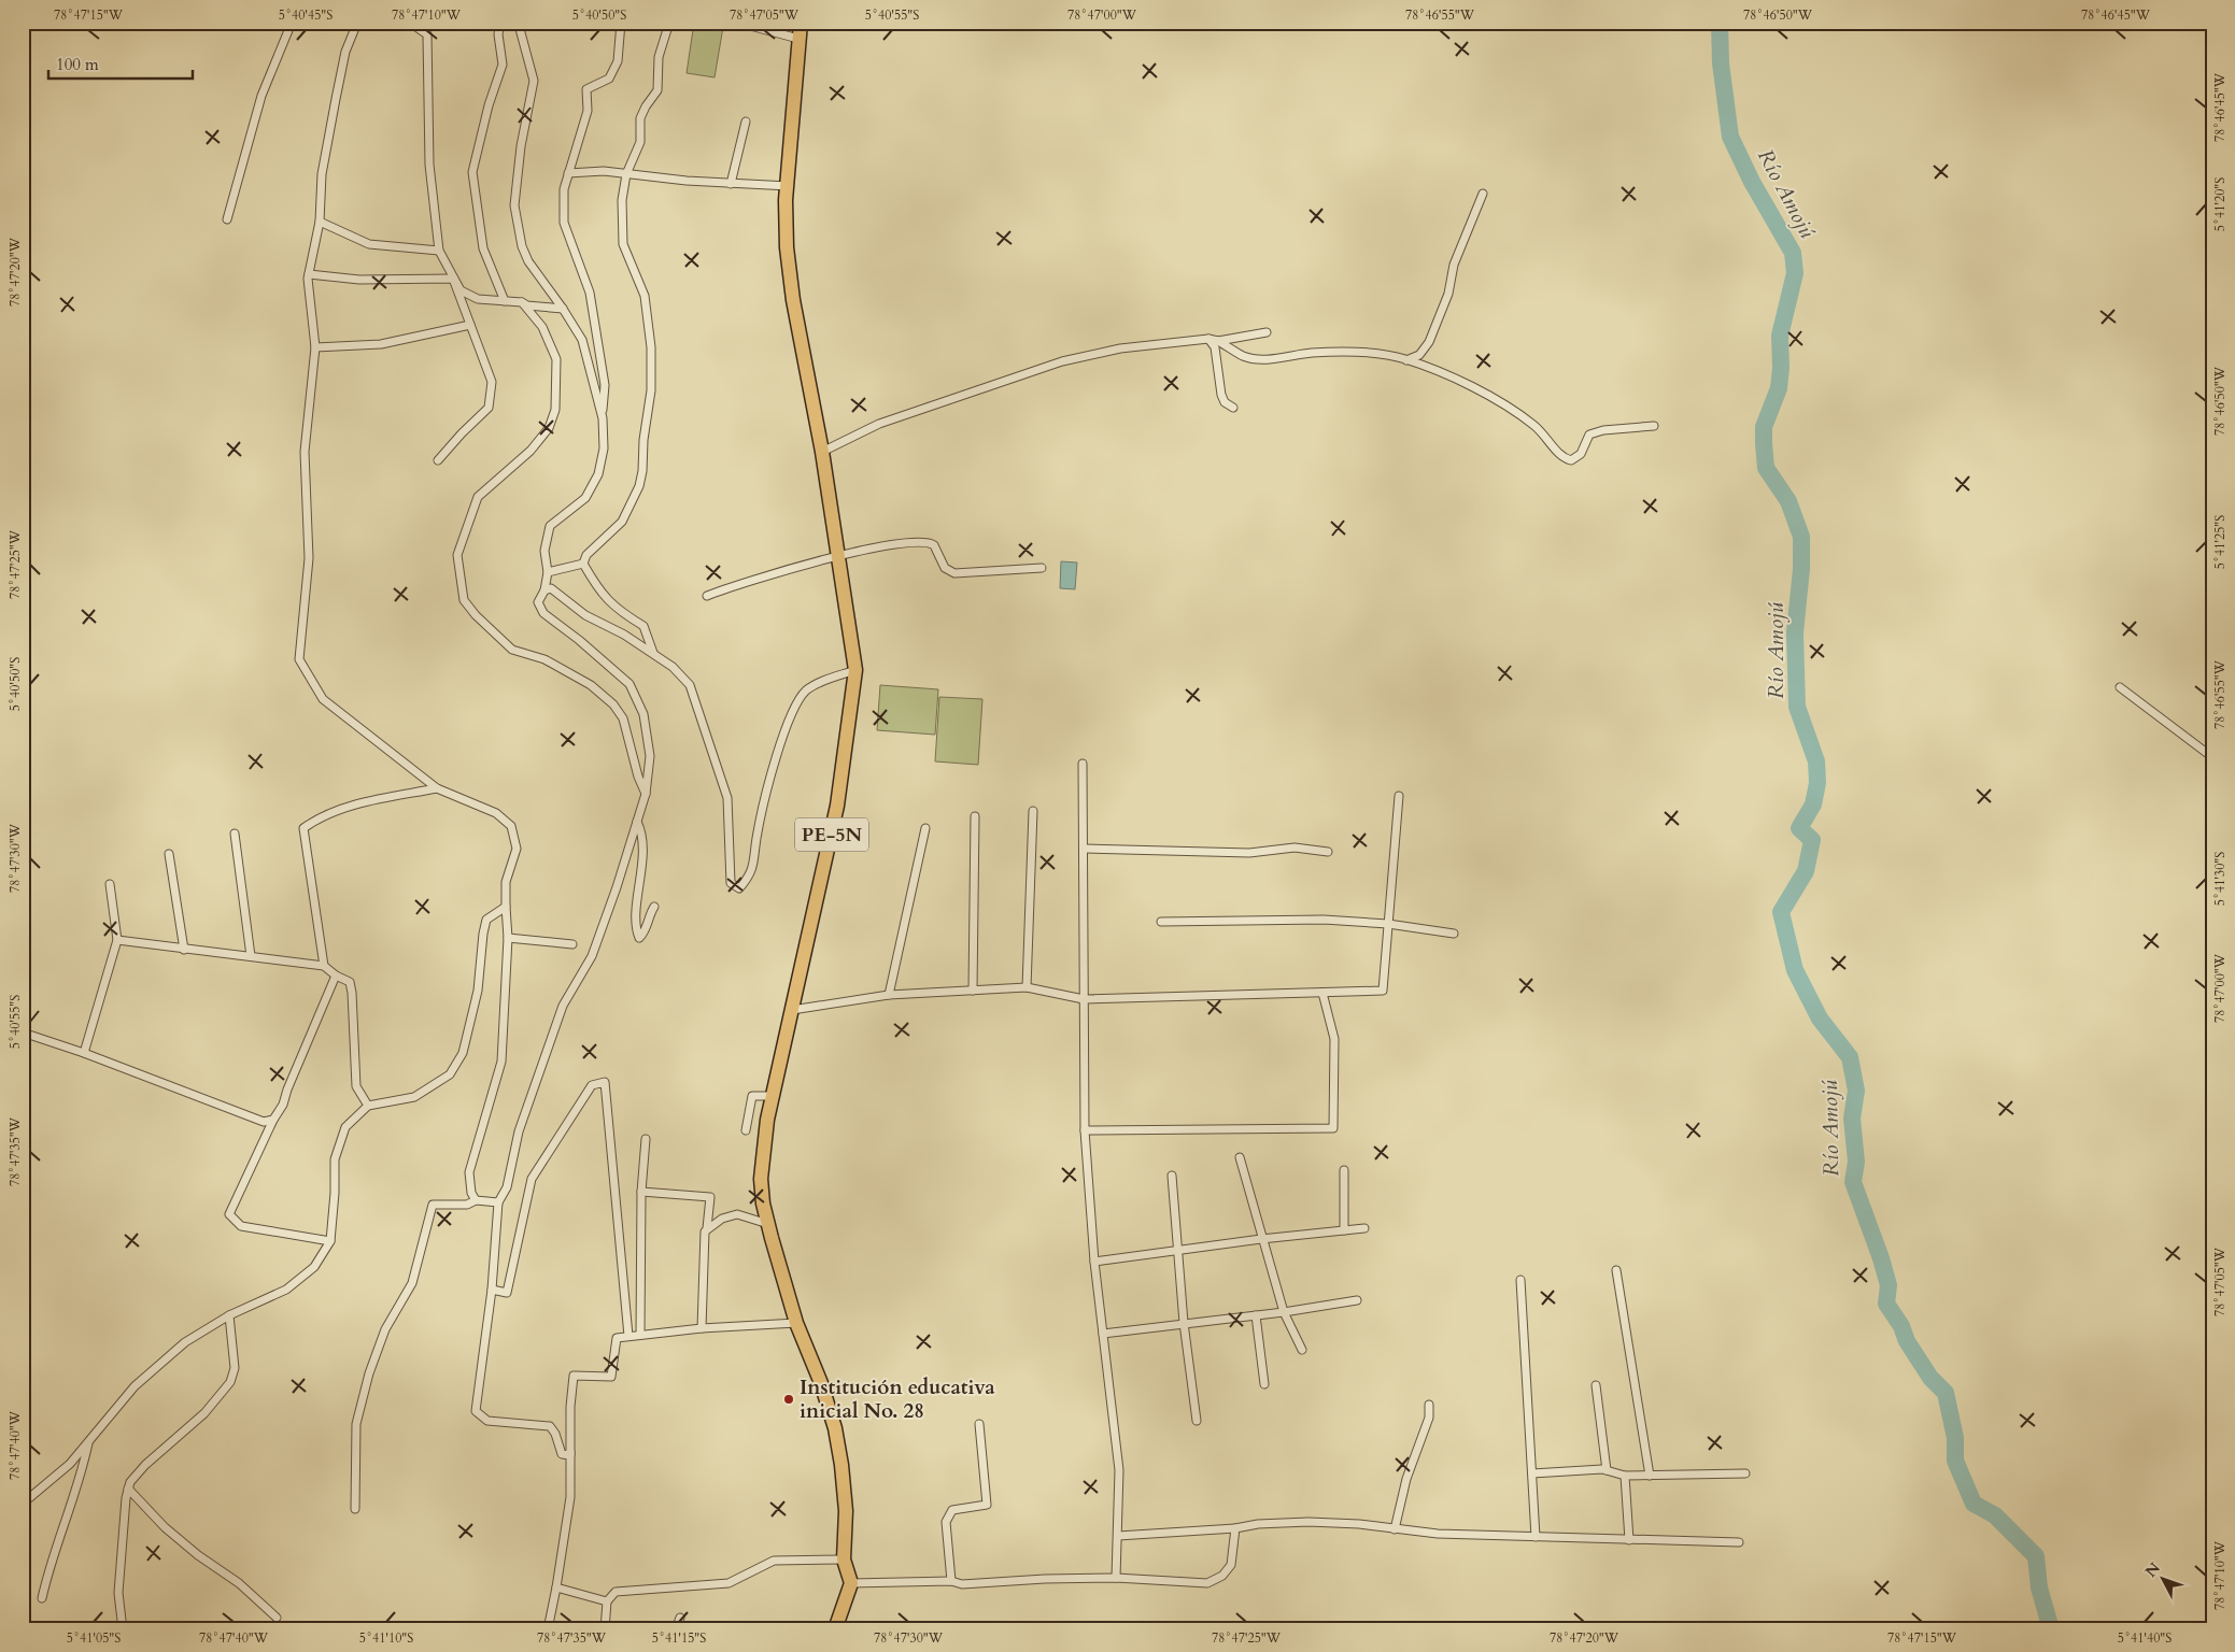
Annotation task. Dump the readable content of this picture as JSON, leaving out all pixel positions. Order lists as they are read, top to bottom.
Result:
{
  "streets": {
    "highway": ["PE-5N"]
  },
  "water": ["Río Amojú"],
  "places": ["Institución educativa inicial No. 28"],
  "scale_bar": "100 m",
  "north": "top left",
  "coordinates": [
    "78°47'15\"W",
    "5°40'45\"S",
    "78°47'10\"W",
    "5°40'50\"S",
    "78°47'05\"W",
    "5°40'55\"S",
    "78°47'00\"W",
    "78°46'55\"W",
    "78°46'50\"W",
    "78°46'45\"W",
    "5°41'20\"S",
    "78°47'20\"W",
    "5°41'25\"S",
    "78°47'25\"W",
    "78°47'30\"W",
    "5°41'30\"S",
    "78°47'35\"W",
    "78°47'40\"W",
    "5°41'05\"S",
    "5°41'10\"S",
    "5°41'15\"S",
    "5°41'40\"S"
  ]
}
